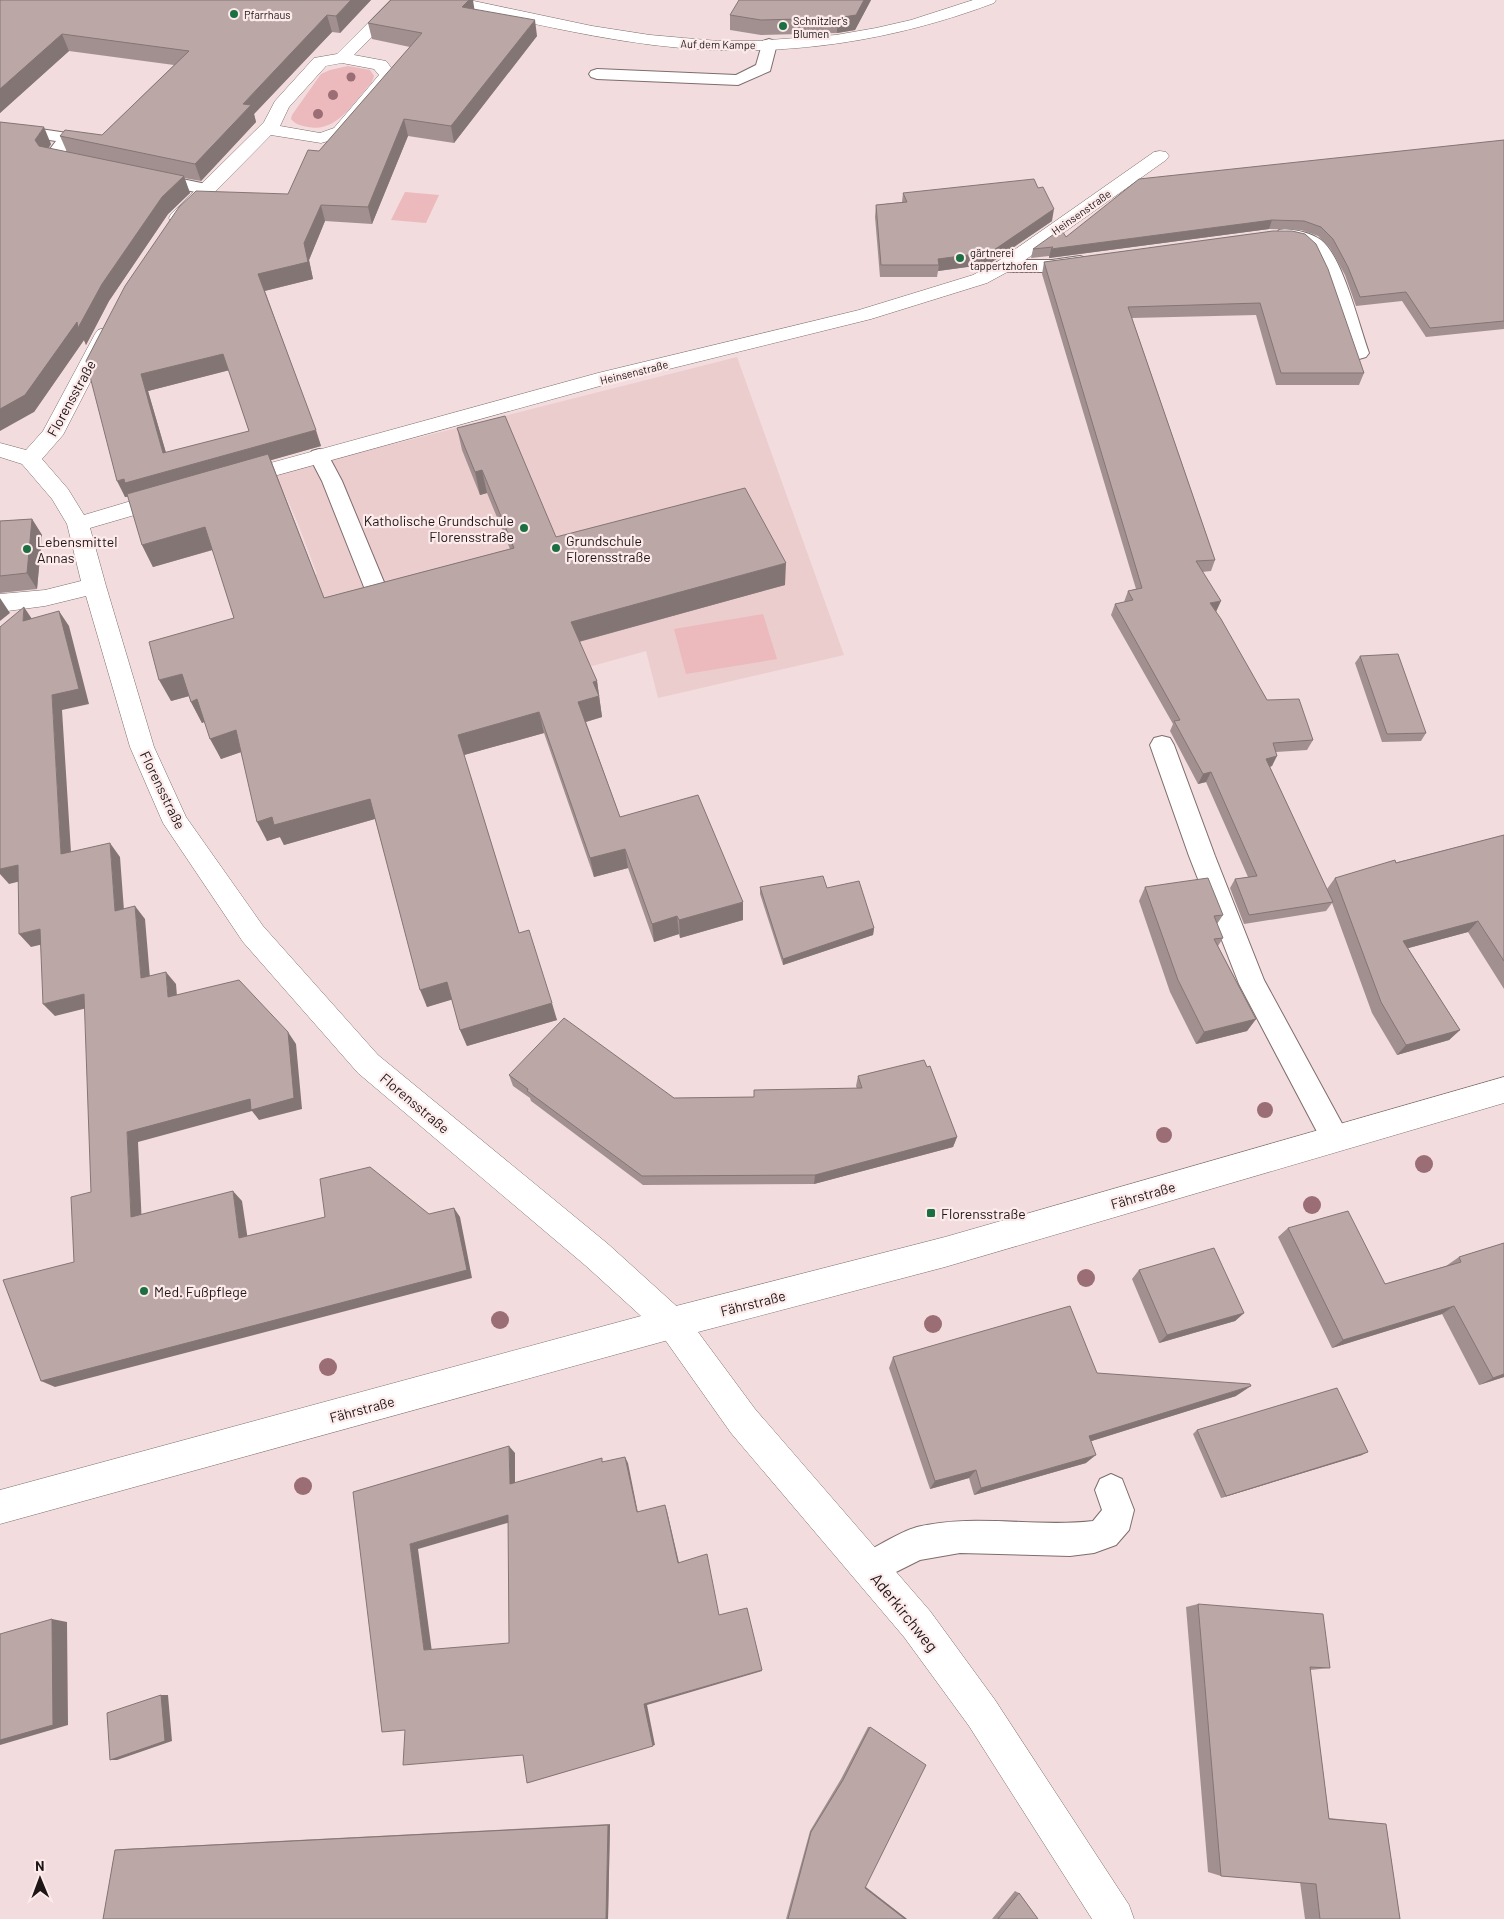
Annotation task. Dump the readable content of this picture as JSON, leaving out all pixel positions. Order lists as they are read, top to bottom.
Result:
{
  "streets": {
    "street": [
      "Auf dem Kampe",
      "Heinsenstraße",
      "Florensstraße",
      "Fährstraße",
      "Aderkirchweg"
    ]
  },
  "crossings": [
    ["Florensstraße", "Fährstraße"],
    ["Florensstraße", "Aderkirchweg"],
    ["Fährstraße", "Aderkirchweg"]
  ],
  "places": {
    "other": [
      "Pfarrhaus",
      "Schnitzler's Blumen",
      "gärtnerei tappertzhofen",
      "Katholische Grundschule Florensstraße",
      "Grundschule Florensstraße",
      "Lebensmittel Annas",
      "Med. Fußpflege"
    ],
    "transit": ["Florensstraße"]
  },
  "north": "top"
}
